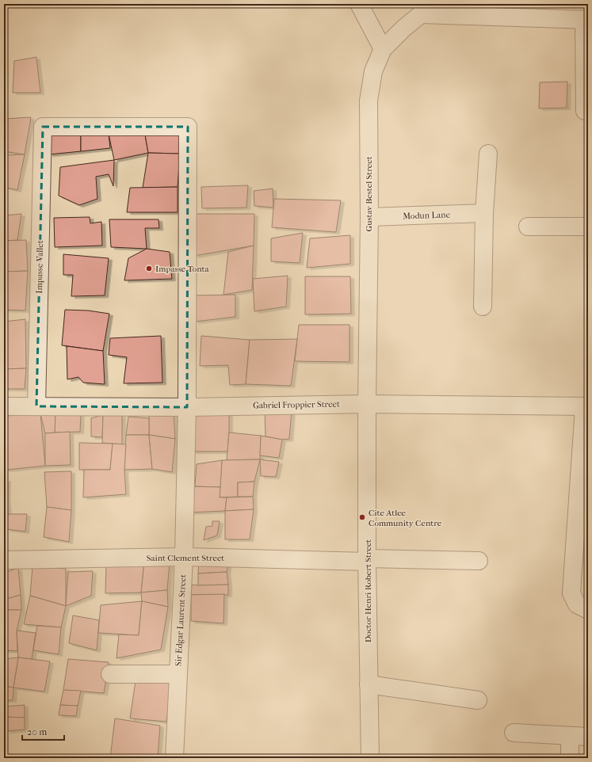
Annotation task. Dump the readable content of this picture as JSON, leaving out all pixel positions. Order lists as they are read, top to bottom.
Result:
{
  "streets": {
    "street": [
      "Gustav Bestel Street",
      "Modun Lane",
      "Impasse Vallet",
      "Gabriel Froppier Street",
      "Saint Clement Street",
      "Doctor Henri Robert Street",
      "Sir Edgar Laurent Street"
    ]
  },
  "crossings": [
    ["Gustav Bestel Street", "Modun Lane"],
    ["Gustav Bestel Street", "Gabriel Froppier Street"],
    ["Gustav Bestel Street", "Doctor Henri Robert Street"],
    ["Impasse Vallet", "Gabriel Froppier Street"],
    ["Impasse Vallet", "Sir Edgar Laurent Street"],
    ["Gabriel Froppier Street", "Doctor Henri Robert Street"],
    ["Gabriel Froppier Street", "Sir Edgar Laurent Street"],
    ["Saint Clement Street", "Doctor Henri Robert Street"],
    ["Saint Clement Street", "Sir Edgar Laurent Street"]
  ],
  "places": ["Impasse Tonta", "Cite Atlee Community Centre"],
  "scale_bar": "20 m"
}
